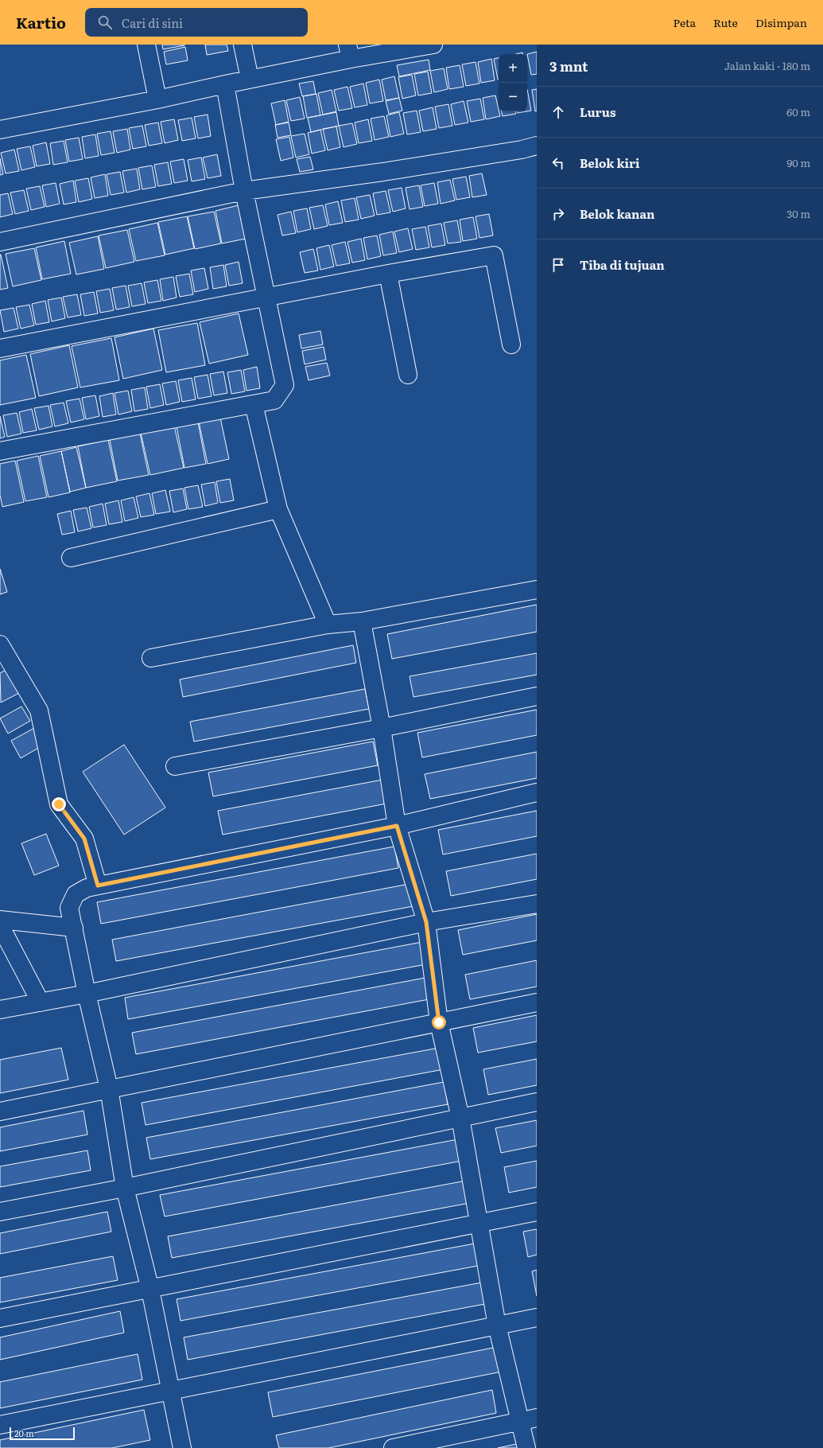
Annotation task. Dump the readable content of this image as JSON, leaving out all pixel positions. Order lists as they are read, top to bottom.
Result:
{
  "scale_bar": "20 m",
  "page": {
    "header": "Kartio",
    "search": "Cari di sini",
    "nav": ["Peta", "Rute", "Disimpan"],
    "heading": ["3 mnt", "Jalan kaki · 180 m"],
    "map_buttons": ["+", "−"],
    "list": [
      ["Lurus", "60 m"],
      ["Belok kiri", "90 m"],
      ["Belok kanan", "30 m"],
      "Tiba di tujuan"
    ],
    "scale": "20 m"
  }
}
